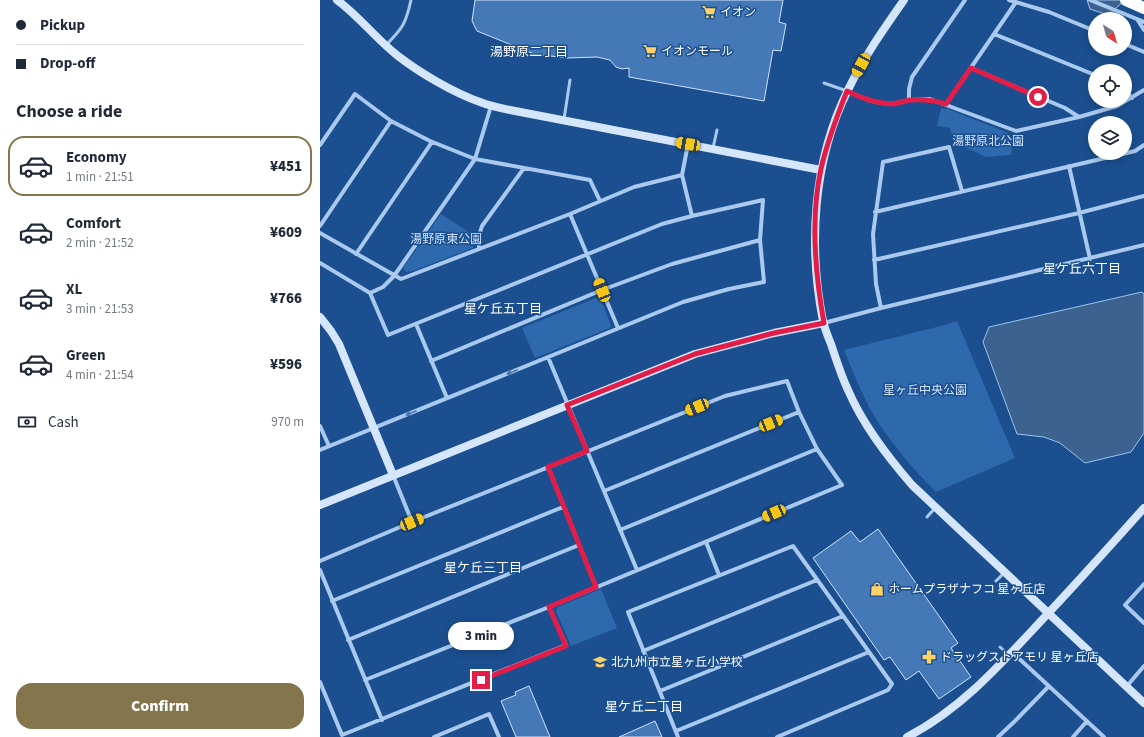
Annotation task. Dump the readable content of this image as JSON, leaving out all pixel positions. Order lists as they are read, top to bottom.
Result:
{
  "districts": [
    "湯野原二丁目",
    "星ケ丘六丁目",
    "星ケ丘五丁目",
    "星ケ丘三丁目",
    "星ケ丘二丁目"
  ],
  "parks": ["湯野原北公園", "湯野原東公園", "星ヶ丘中央公園"],
  "places": {
    "supermarket": ["イオン", "イオンモール"],
    "shop": ["ホームプラザナフコ 星ヶ丘店"],
    "pharmacy": ["ドラッグストアモリ 星ヶ丘店"],
    "school or university": ["北九州市立星ヶ丘小学校"]
  },
  "north": "bottom right",
  "page": {
    "banner": ["Pickup", "Drop-off"],
    "heading": "Choose a ride",
    "list": [
      {
        "name": "Economy",
        "note": "1 min · 21:51",
        "value": "¥451"
      },
      {
        "name": "Comfort",
        "note": "2 min · 21:52",
        "value": "¥609"
      },
      {
        "name": "XL",
        "note": "3 min · 21:53",
        "value": "¥766"
      },
      {
        "name": "Green",
        "note": "4 min · 21:54",
        "value": "¥596"
      }
    ],
    "pay": ["Cash", "970 m"],
    "bubble": "3 min",
    "buttons": "Confirm"
  }
}
